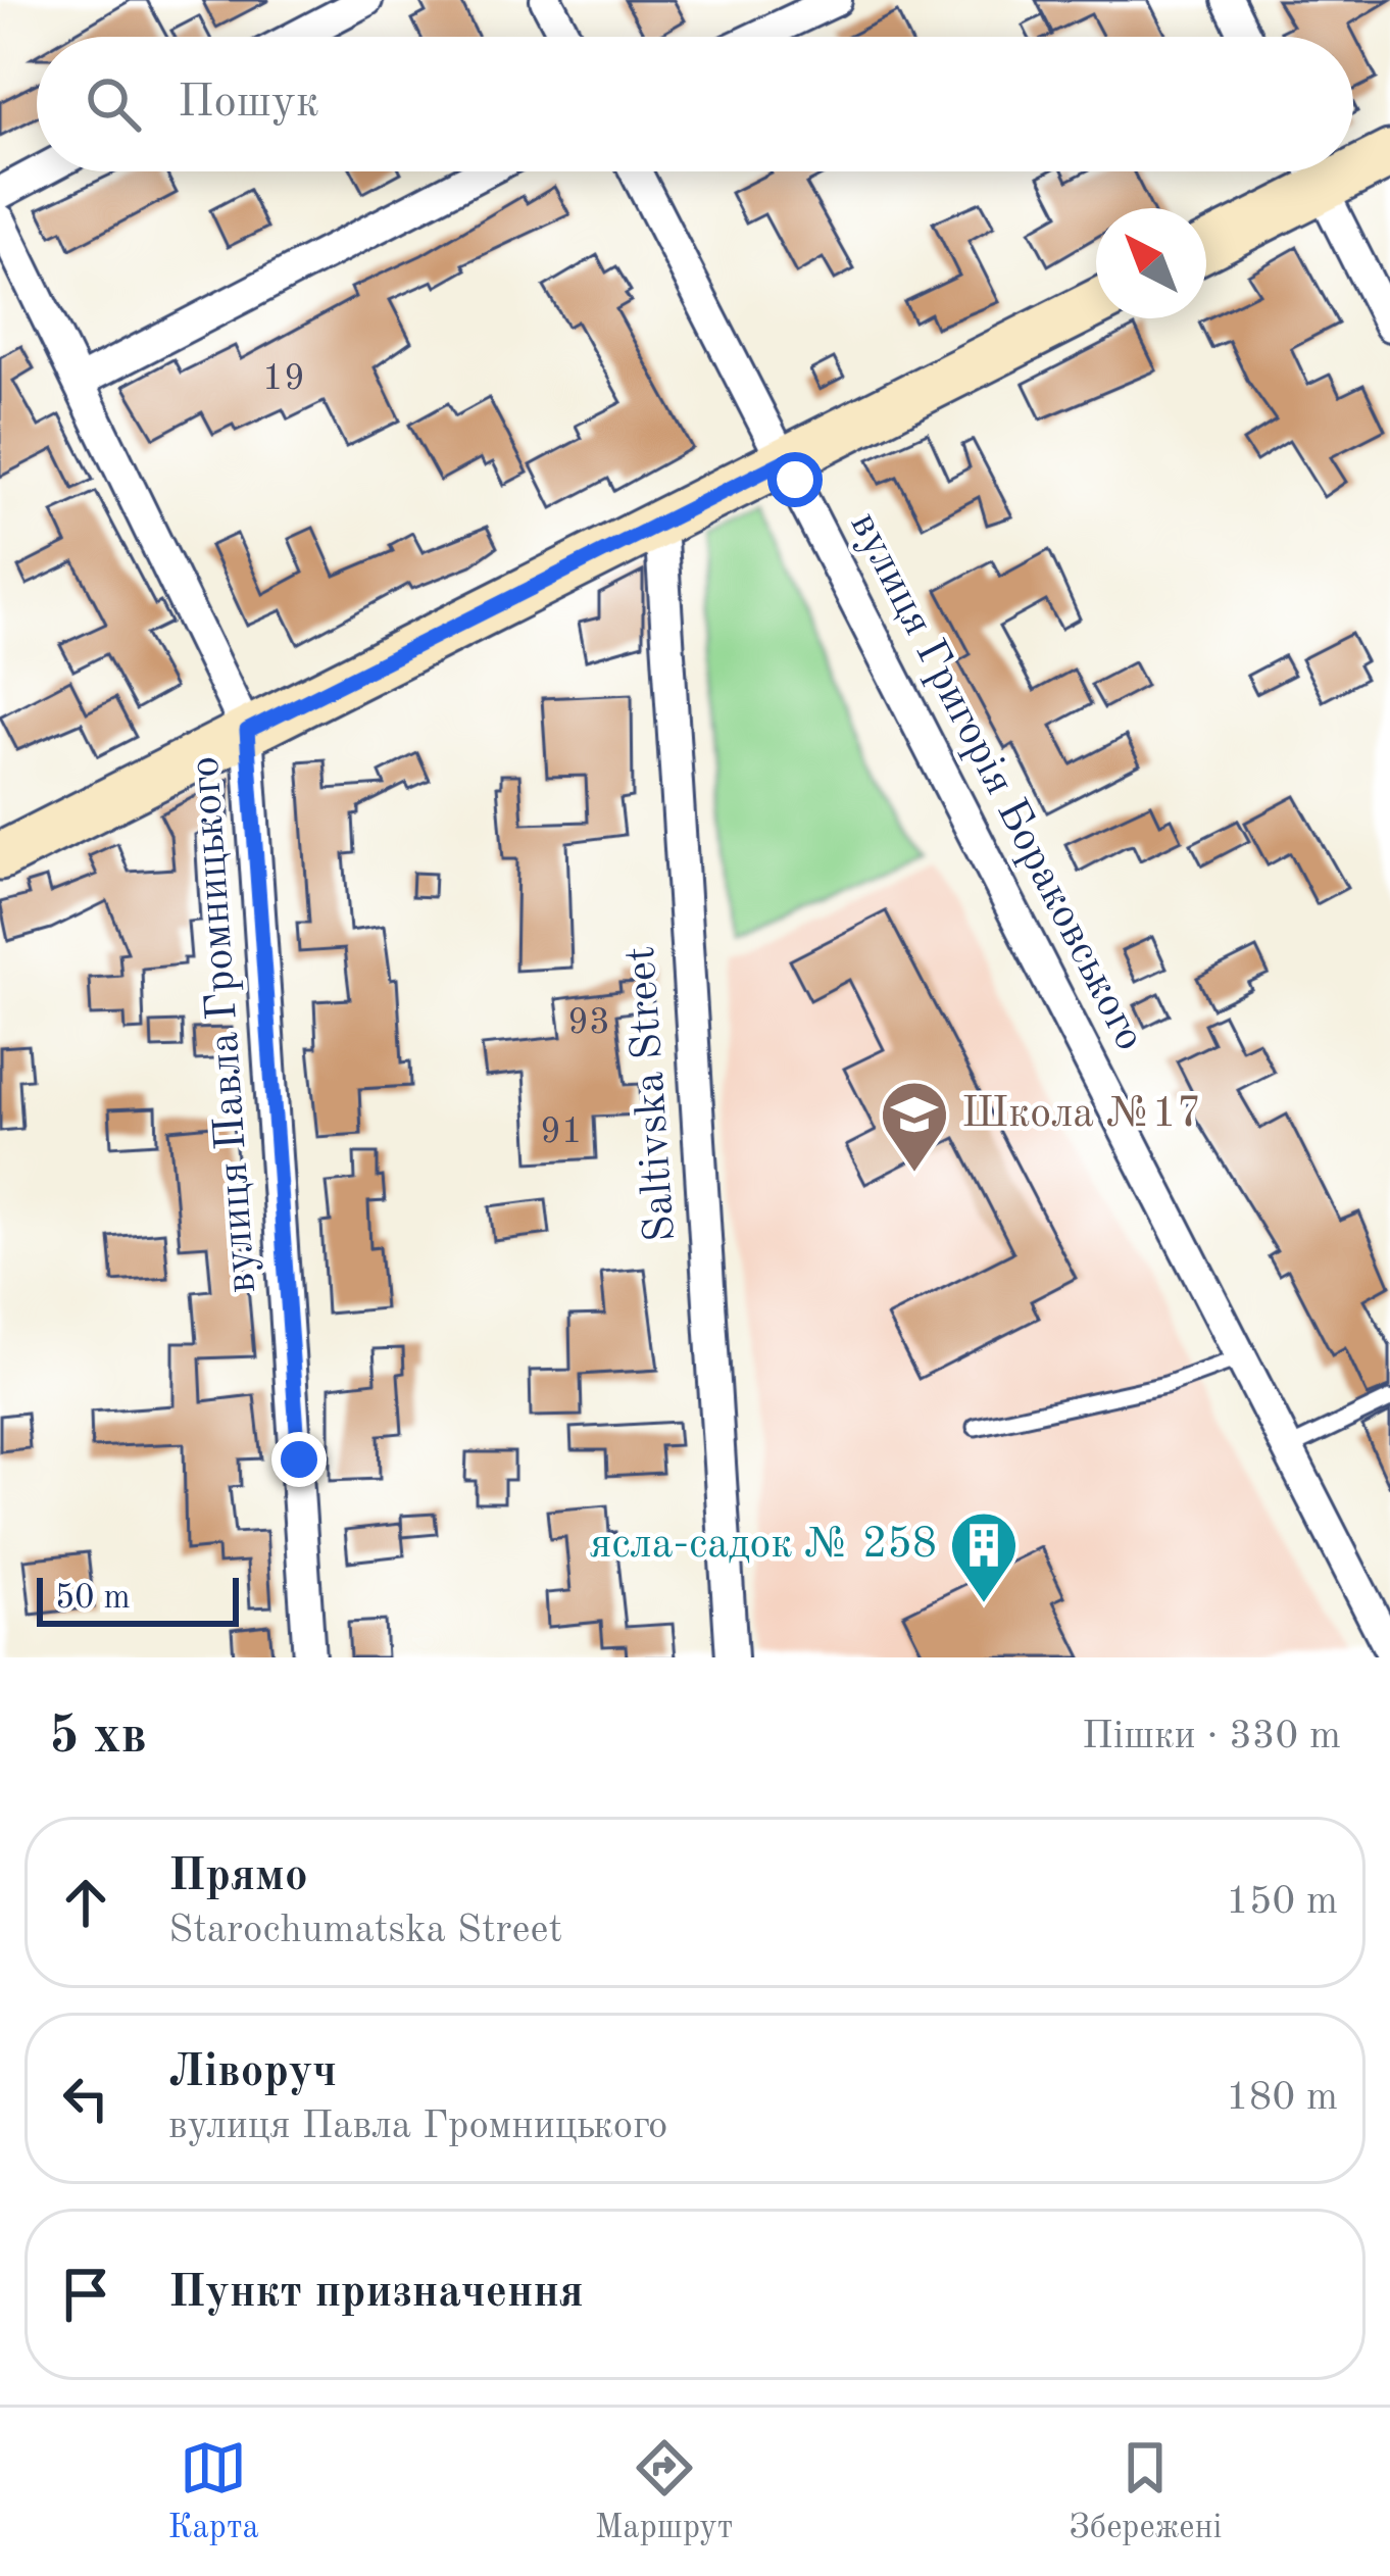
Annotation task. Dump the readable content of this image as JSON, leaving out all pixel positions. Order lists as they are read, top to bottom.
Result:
{
  "streets": {
    "street": ["вулиця Григорія Бораковського", "вулиця Павла Громницького", "Saltivska Street"]
  },
  "places": {
    "school or university": ["Школа №17"],
    "building": ["ясла-садок № 258"]
  },
  "house_numbers": ["19", "93", "91"],
  "scale_bar": "50 m",
  "north": "top left",
  "page": {
    "search": "Пошук",
    "scale": "50 m",
    "heading": ["5 хв", "Пішки · 330 m"],
    "list": [
      ["Прямо", "Starochumatska Street", "150 m"],
      ["Ліворуч", "вулиця Павла Громницького", "180 m"],
      "Пункт призначення"
    ],
    "nav": ["Карта", "Маршрут", "Збережені"]
  }
}
